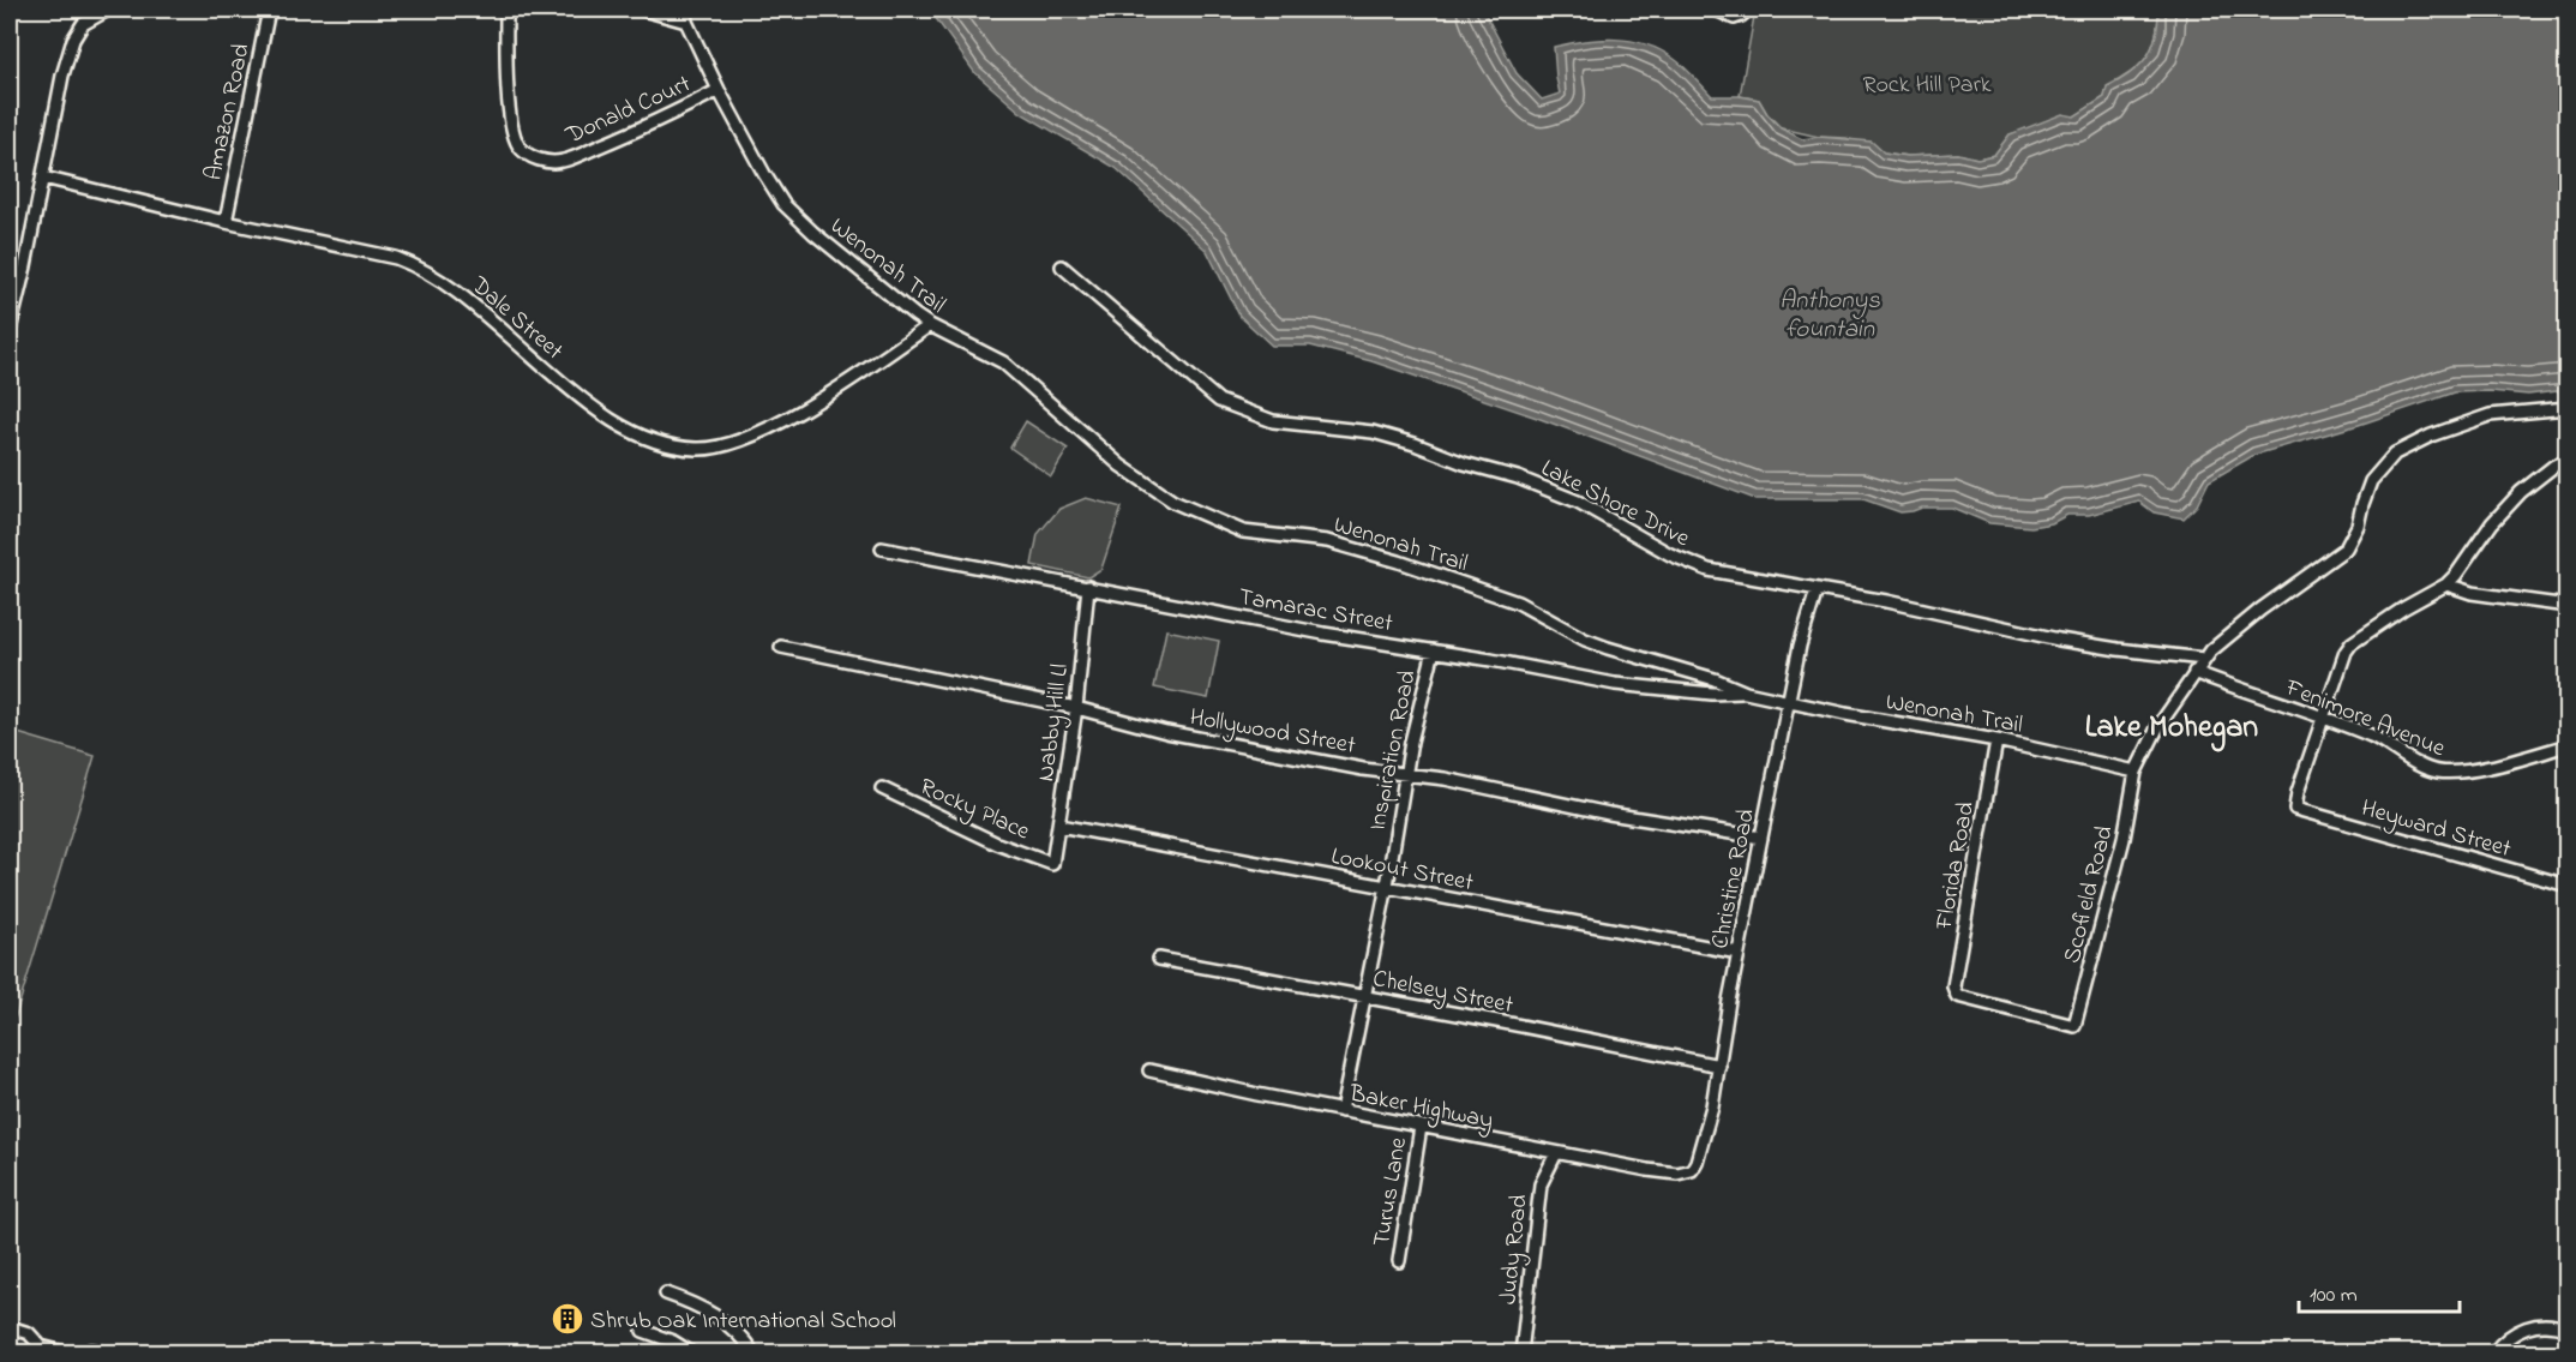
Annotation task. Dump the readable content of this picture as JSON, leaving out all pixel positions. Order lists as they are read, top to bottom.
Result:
{
  "streets": {
    "street": [
      "Donald Court",
      "Amazon Road",
      "Wenonah Trail",
      "Dale Street",
      "Lake Shore Drive",
      "Tamarac Street",
      "Fenimore Avenue",
      "Nabby Hill Ll",
      "Hollywood Street",
      "Inspiration Road",
      "Rocky Place",
      "Heyward Street",
      "Florida Road",
      "Lookout Street",
      "Christine Road",
      "Scofield Road",
      "Chelsey Street",
      "Baker Highway",
      "Turus Lane",
      "Judy Road"
    ]
  },
  "crossings": [
    ["Donald Court", "Wenonah Trail"],
    ["Amazon Road", "Dale Street"],
    ["Wenonah Trail", "Dale Street"],
    ["Wenonah Trail", "Tamarac Street"],
    ["Wenonah Trail", "Florida Road"],
    ["Wenonah Trail", "Christine Road"],
    ["Wenonah Trail", "Scofield Road"],
    ["Lake Shore Drive", "Christine Road"],
    ["Lake Shore Drive", "Scofield Road"],
    ["Tamarac Street", "Nabby Hill Ll"],
    ["Tamarac Street", "Inspiration Road"],
    ["Fenimore Avenue", "Heyward Street"],
    ["Fenimore Avenue", "Scofield Road"],
    ["Nabby Hill Ll", "Hollywood Street"],
    ["Nabby Hill Ll", "Rocky Place"],
    ["Nabby Hill Ll", "Lookout Street"],
    ["Hollywood Street", "Inspiration Road"],
    ["Hollywood Street", "Christine Road"],
    ["Inspiration Road", "Lookout Street"],
    ["Inspiration Road", "Chelsey Street"],
    ["Inspiration Road", "Baker Highway"],
    ["Florida Road", "Scofield Road"],
    ["Lookout Street", "Christine Road"],
    ["Christine Road", "Chelsey Street"],
    ["Christine Road", "Baker Highway"],
    ["Baker Highway", "Turus Lane"],
    ["Baker Highway", "Judy Road"]
  ],
  "districts": ["Lake Mohegan"],
  "water": ["Anthonys fountain"],
  "parks": ["Rock Hill Park"],
  "places": {
    "building": ["Shrub Oak International School"]
  },
  "scale_bar": "100 m"
}
